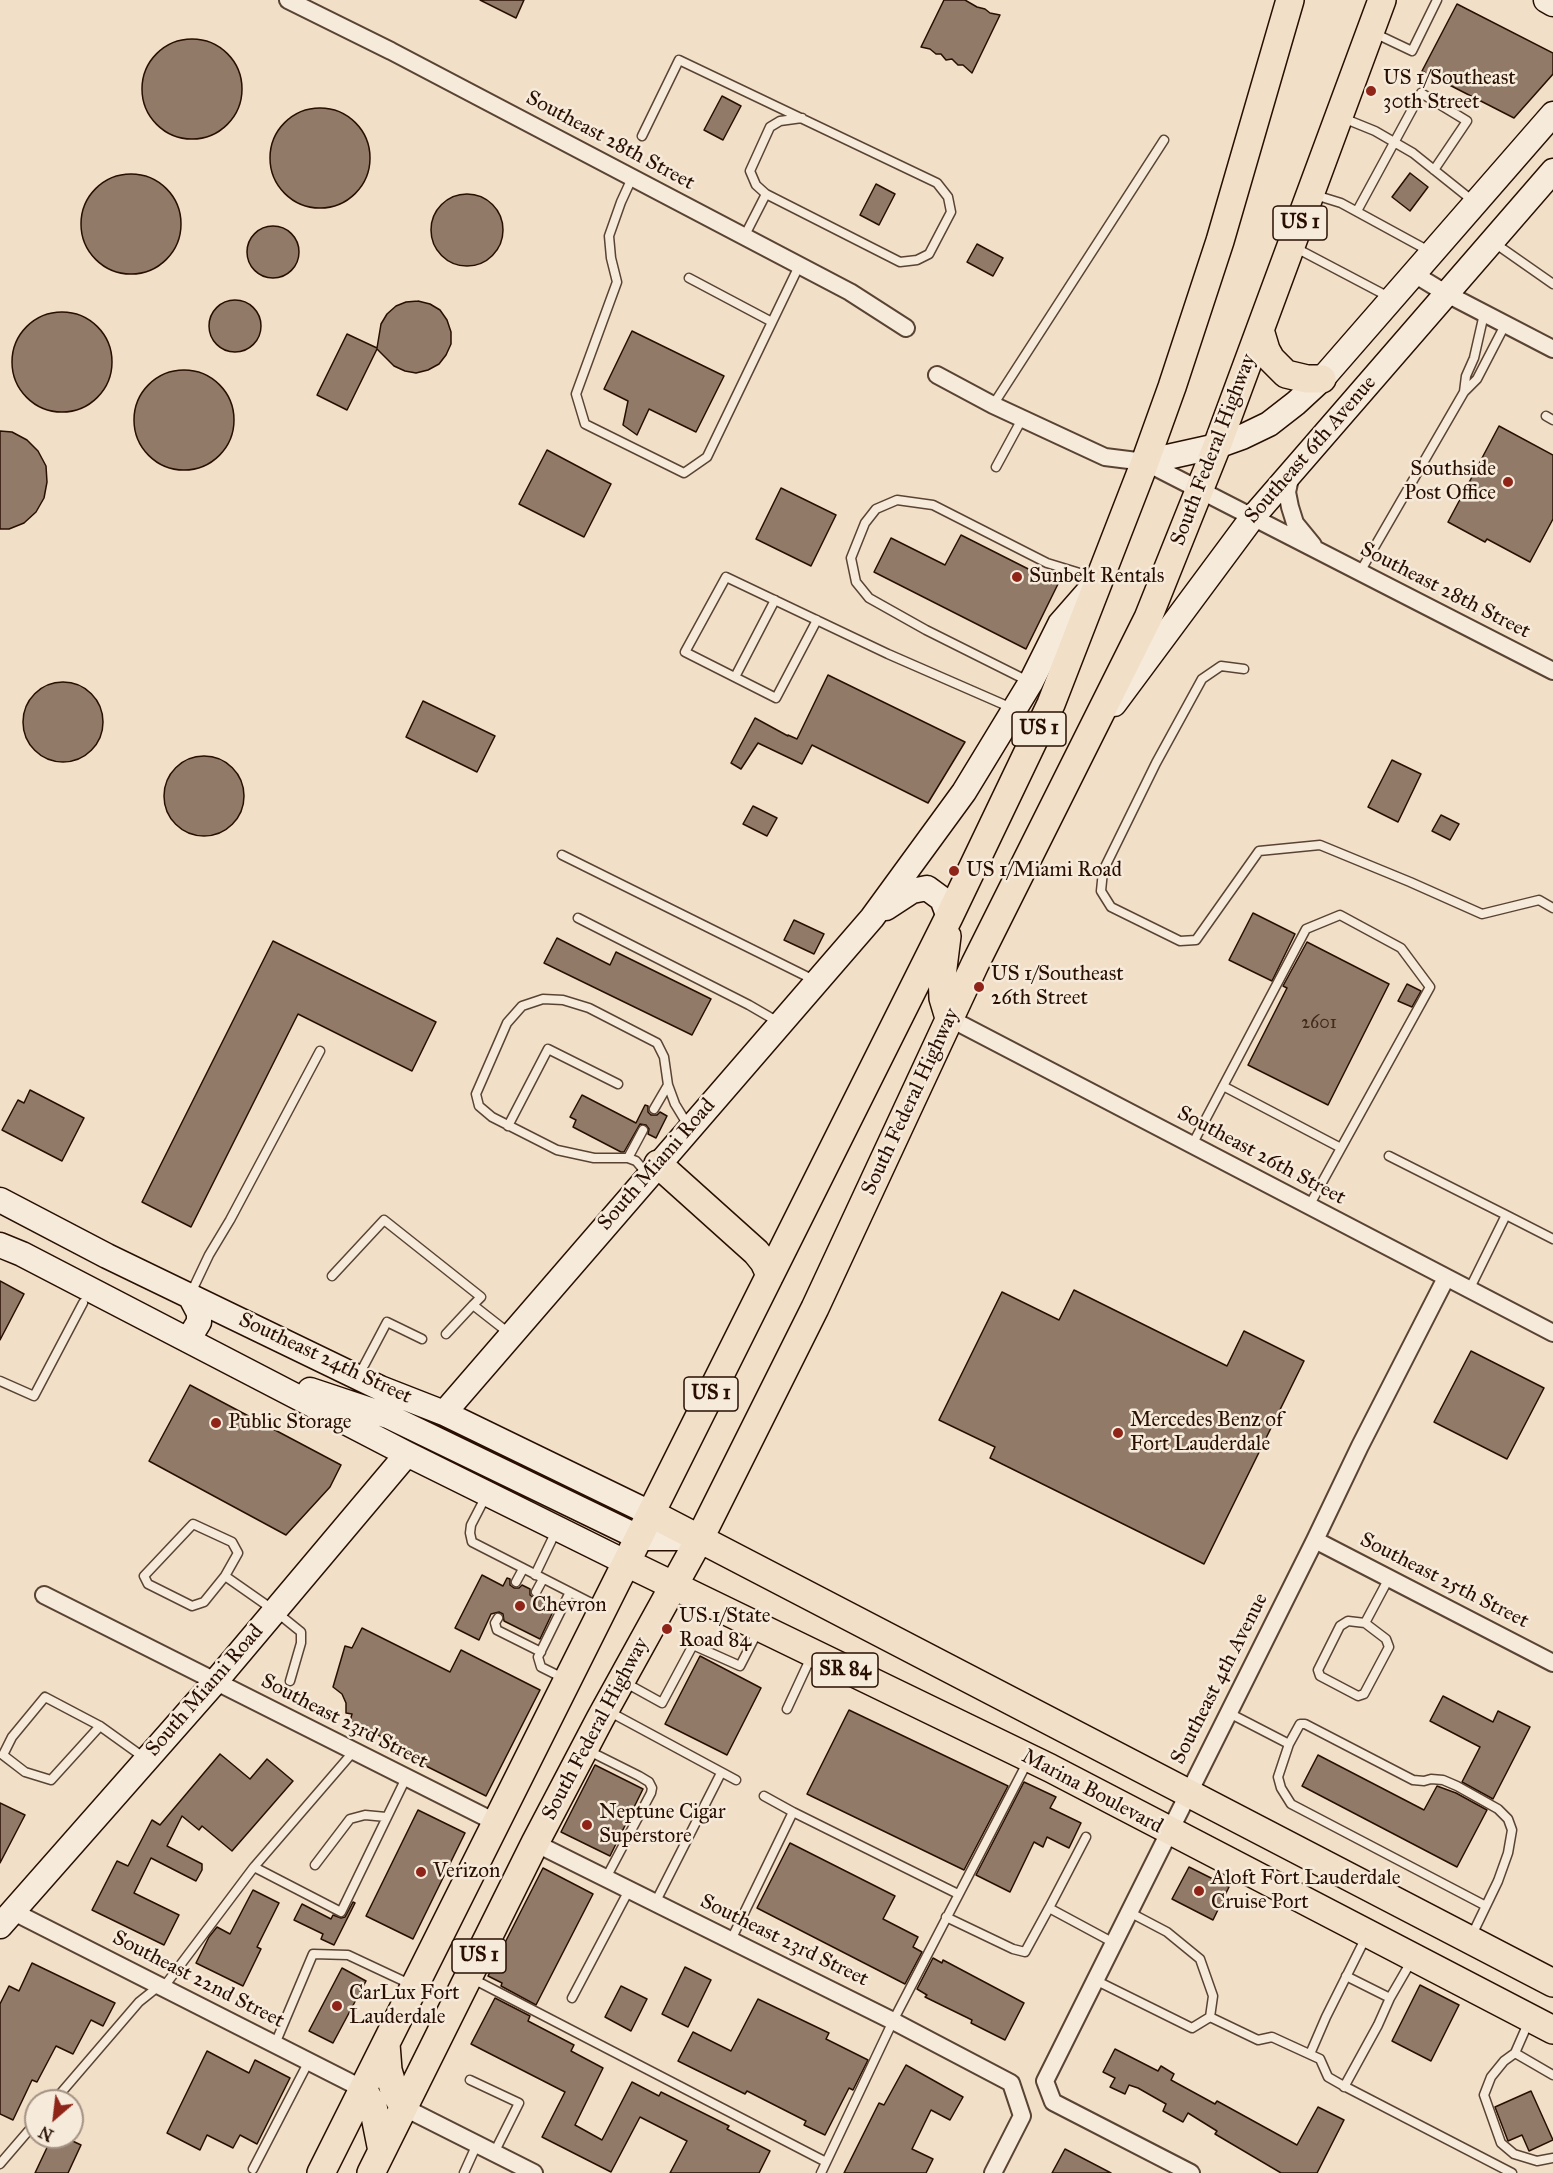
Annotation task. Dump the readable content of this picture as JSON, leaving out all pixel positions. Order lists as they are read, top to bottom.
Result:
{
  "streets": {
    "main road": [
      "US 1",
      "South Federal Highway",
      "SR 84",
      "Marina Boulevard"
    ],
    "street": [
      "Southeast 28th Street",
      "Southeast 6th Avenue",
      "Southeast 26th Street",
      "South Miami Road",
      "Southeast 24th Street",
      "Southeast 25th Street",
      "Southeast 4th Avenue",
      "Southeast 23rd Street",
      "Southeast 22nd Street"
    ]
  },
  "crossings": [
    ["Southeast 28th Street", "US 1"],
    ["Southeast 28th Street", "South Federal Highway"],
    ["Southeast 28th Street", "Southeast 6th Avenue"],
    ["US 1", "Southeast 6th Avenue"],
    ["US 1", "South Miami Road"],
    ["US 1", "Southeast 24th Street"],
    ["US 1", "Southeast 23rd Street"],
    ["US 1", "Marina Boulevard"],
    ["US 1", "Southeast 22nd Street"],
    ["South Federal Highway", "Southeast 6th Avenue"],
    ["South Federal Highway", "Southeast 26th Street"],
    ["South Federal Highway", "Southeast 23rd Street"],
    ["South Federal Highway", "Marina Boulevard"],
    ["Southeast 26th Street", "Southeast 4th Avenue"],
    ["South Miami Road", "Southeast 24th Street"],
    ["South Miami Road", "Southeast 23rd Street"],
    ["South Miami Road", "Southeast 22nd Street"],
    ["Southeast 24th Street", "Marina Boulevard"],
    ["Southeast 25th Street", "Southeast 4th Avenue"],
    ["Southeast 4th Avenue", "Marina Boulevard"]
  ],
  "places": [
    "US 1/Southeast 30th Street",
    "Southside Post Office",
    "Sunbelt Rentals",
    "US 1/Miami Road",
    "US 1/Southeast 26th Street",
    "Public Storage",
    "Mercedes Benz of Fort Lauderdale",
    "Chevron",
    "US 1/State Road 84",
    "Neptune Cigar Superstore",
    "Verizon",
    "Aloft Fort Lauderdale Cruise Port",
    "CarLux Fort Lauderdale"
  ],
  "house_numbers": ["2601"],
  "north": "bottom left"
}
